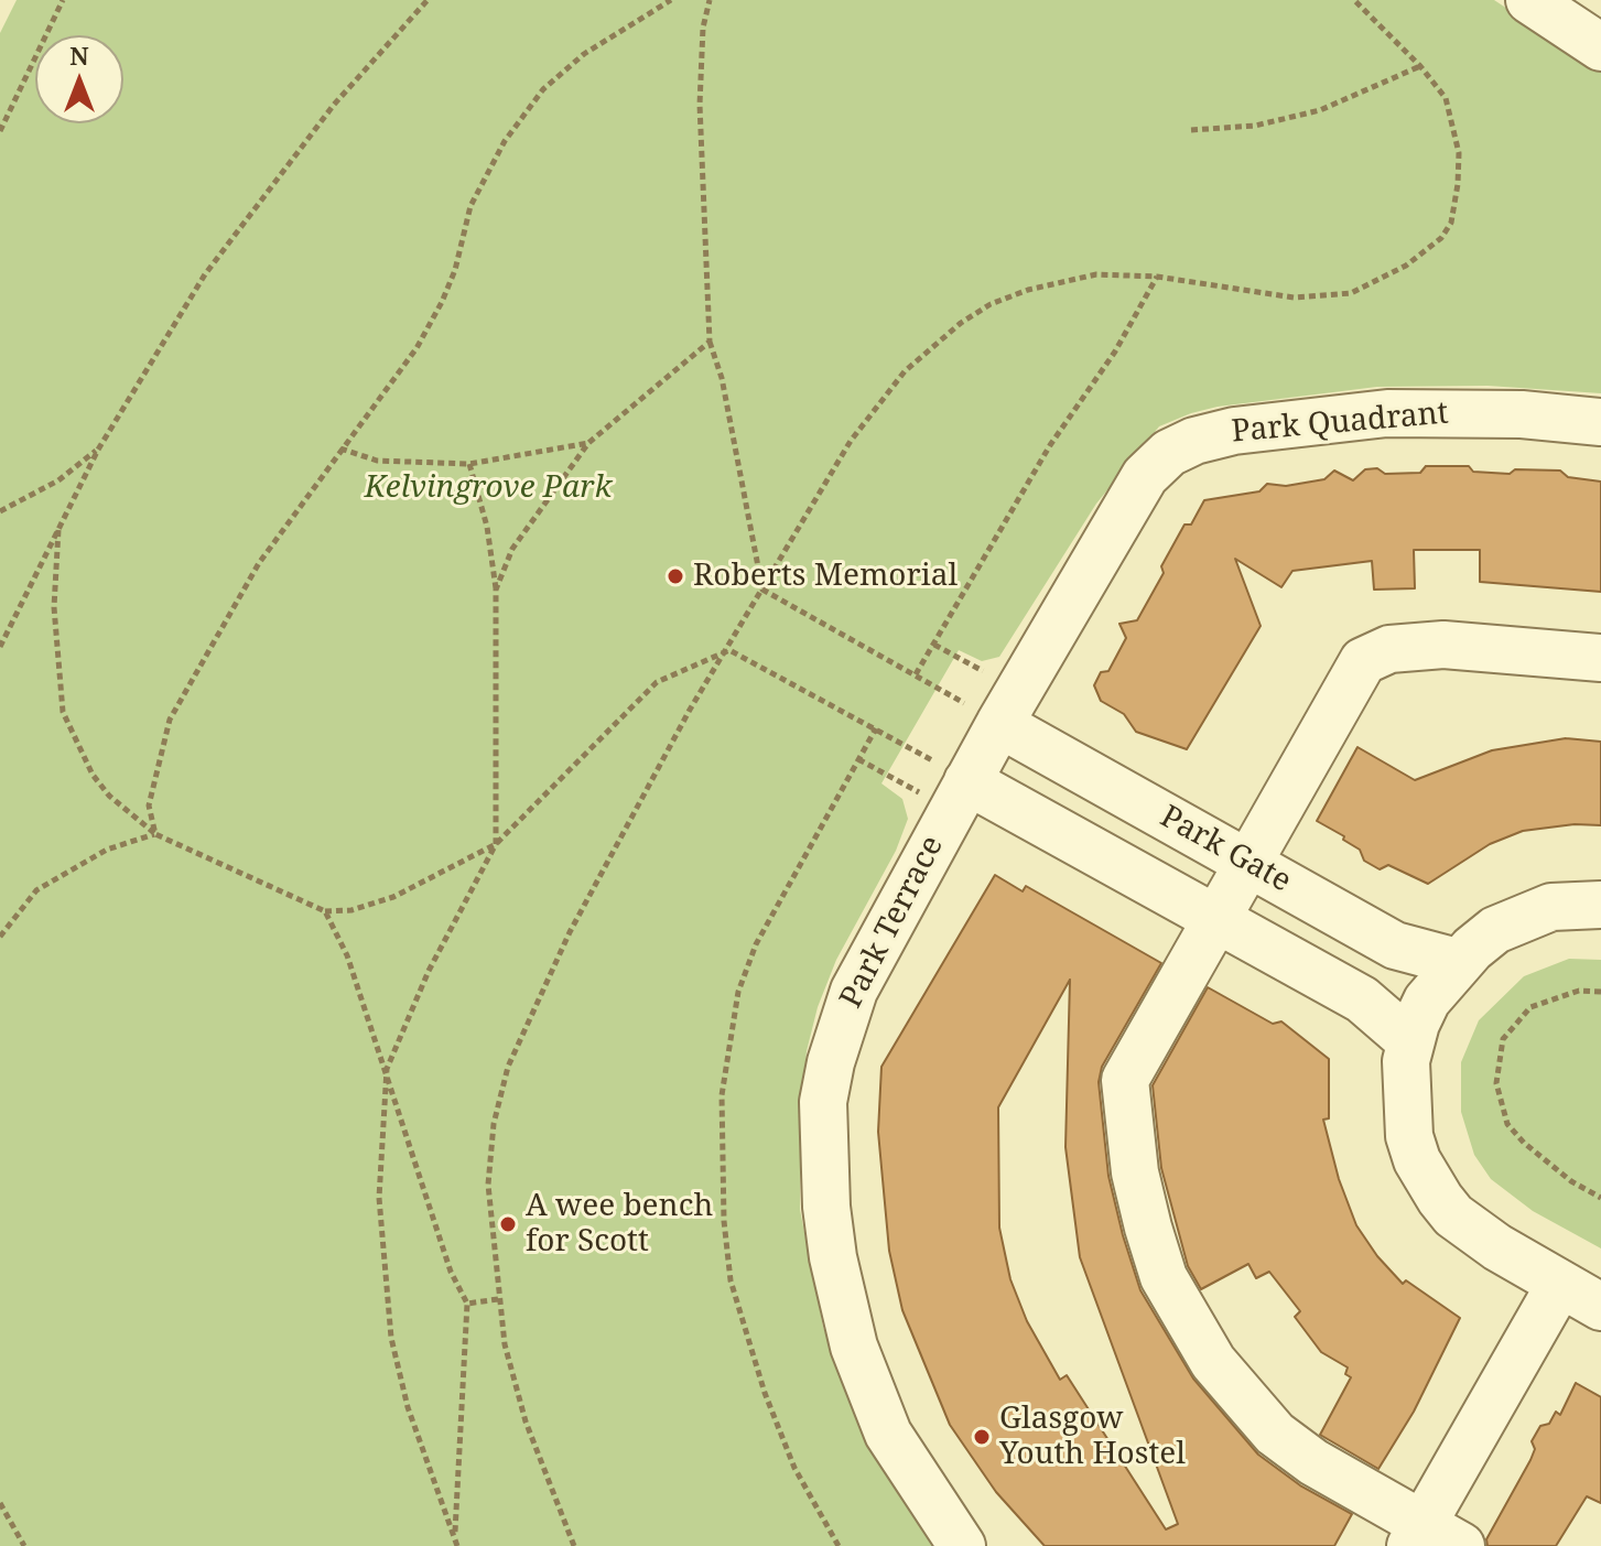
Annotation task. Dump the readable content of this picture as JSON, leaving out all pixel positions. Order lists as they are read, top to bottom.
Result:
{
  "streets": {
    "street": ["Park Quadrant", "Park Gate", "Park Terrace"]
  },
  "crossings": [
    ["Park Quadrant", "Park Terrace"],
    ["Park Gate", "Park Terrace"]
  ],
  "parks": ["Kelvingrove Park"],
  "places": ["Roberts Memorial", "A wee bench for Scott", "Glasgow Youth Hostel"],
  "north": "top"
}
